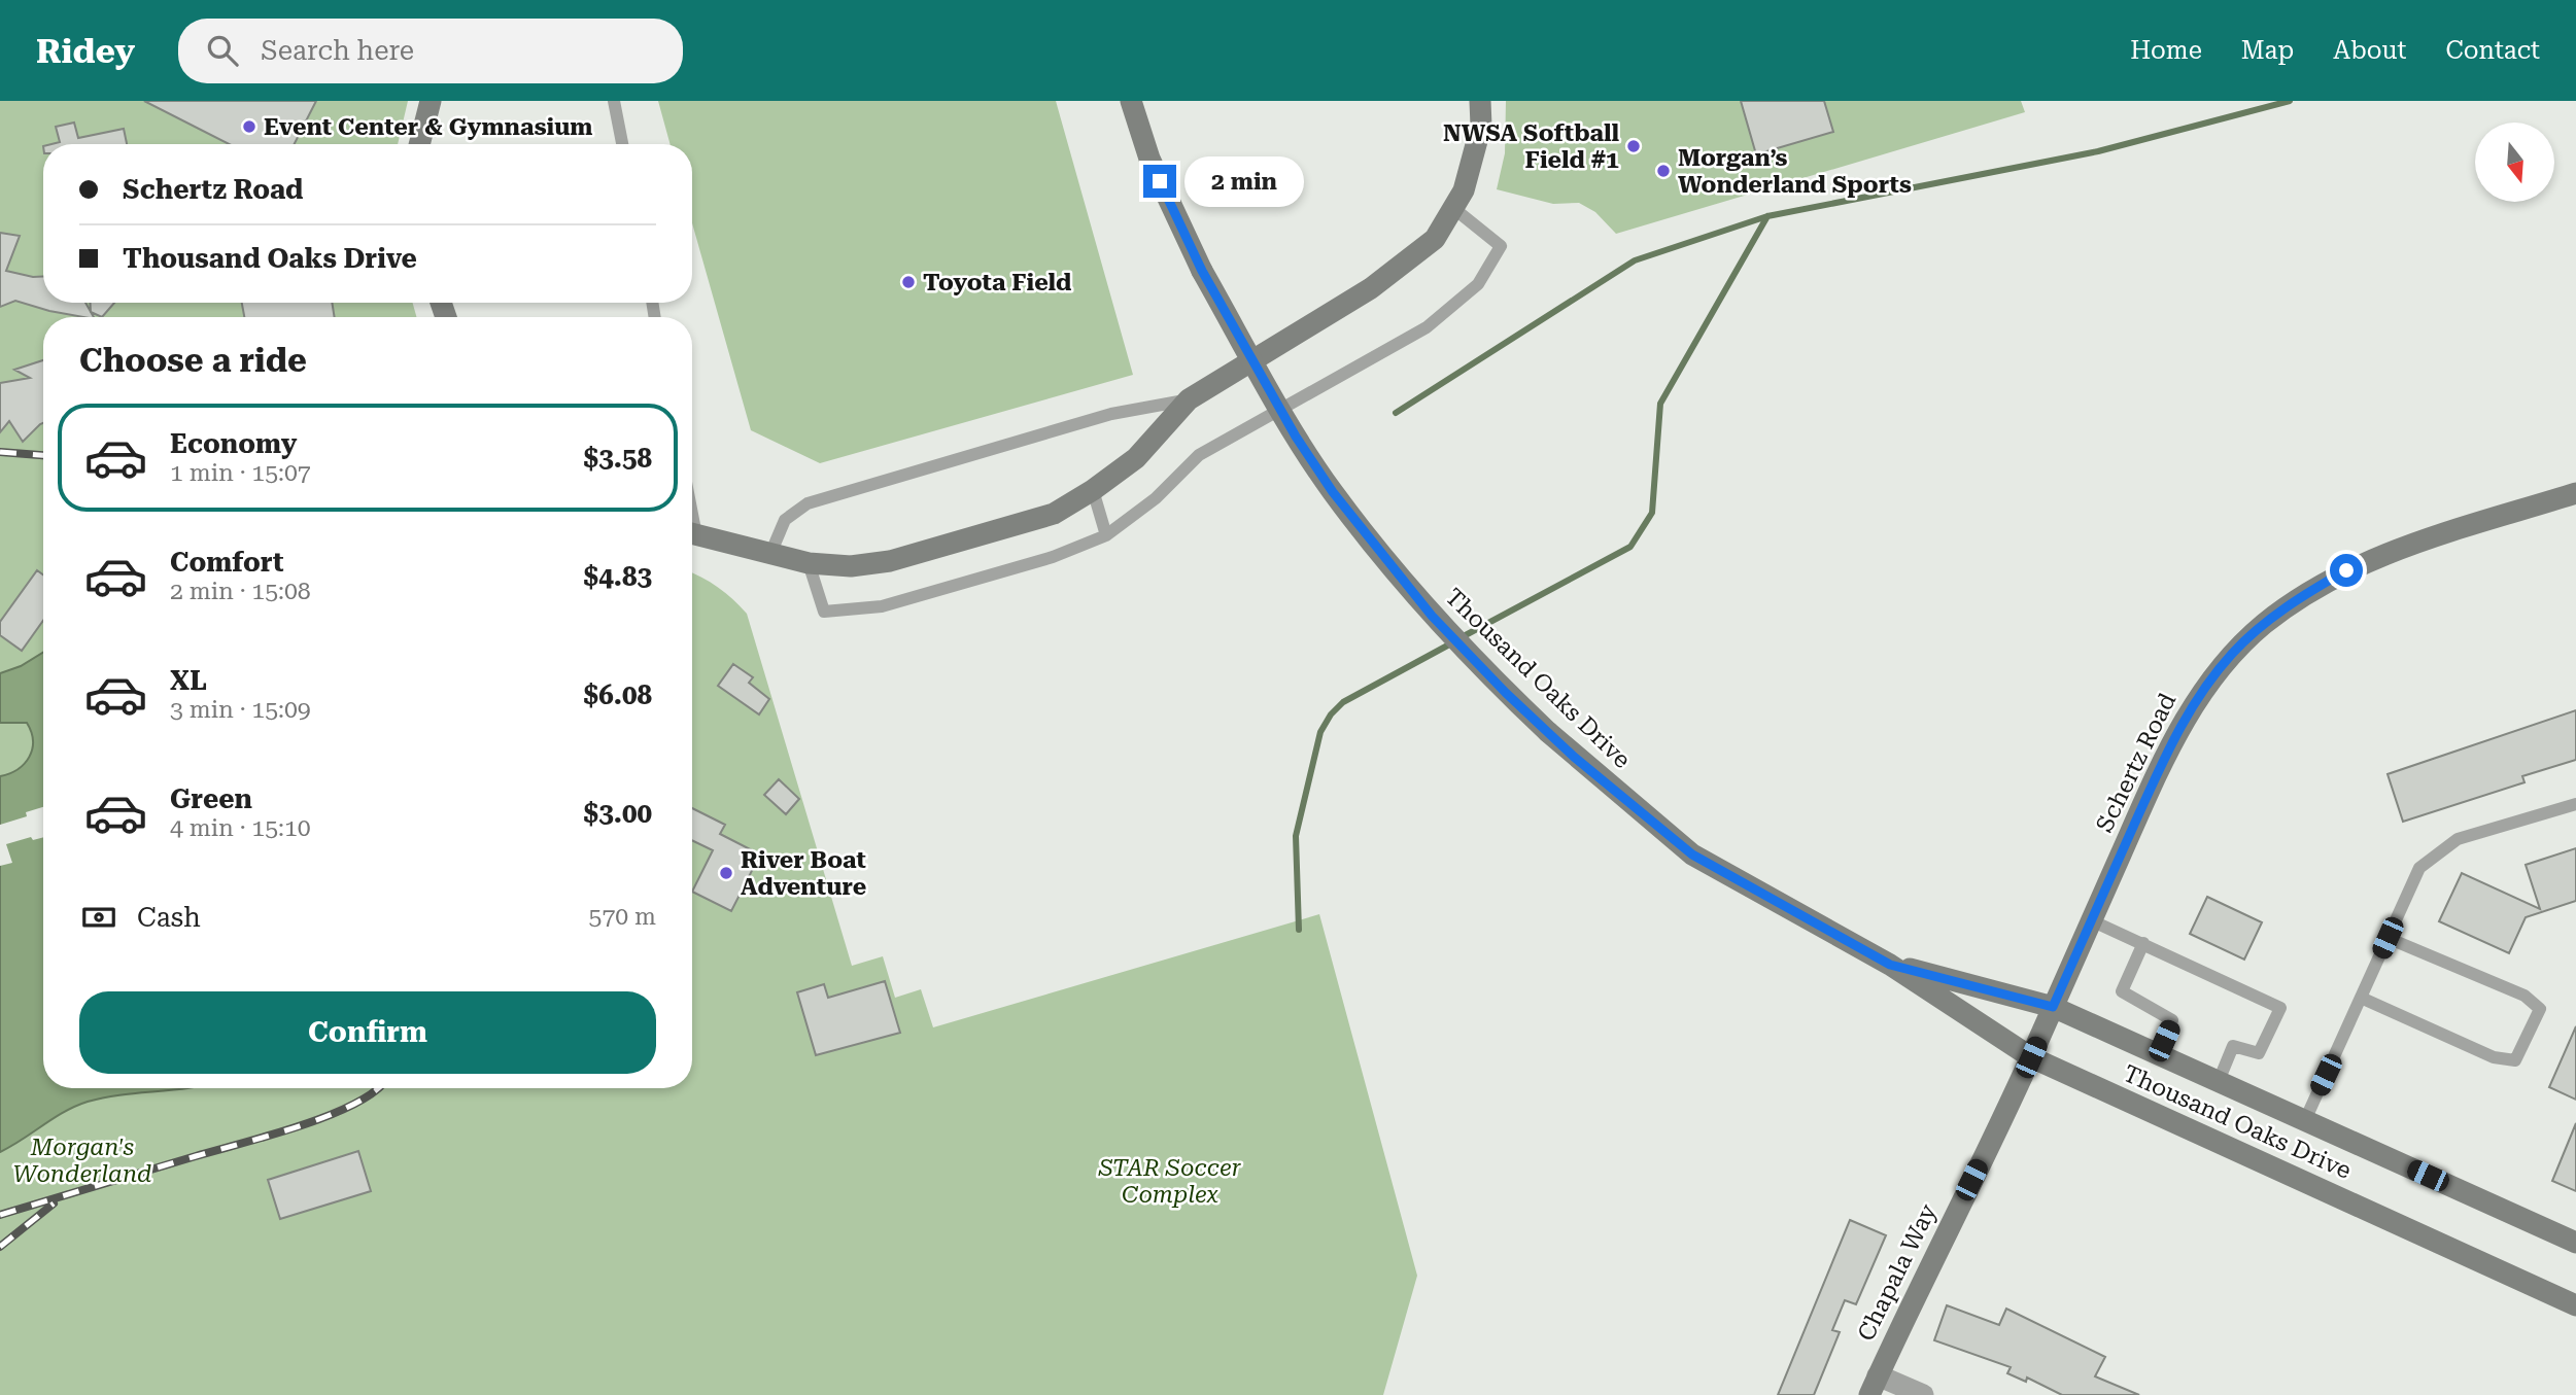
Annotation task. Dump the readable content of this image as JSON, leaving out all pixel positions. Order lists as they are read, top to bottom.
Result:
{
  "streets": {
    "main road": ["Thousand Oaks Drive", "Schertz Road", "Chapala Way"]
  },
  "crossings": [
    ["Thousand Oaks Drive", "Schertz Road"],
    ["Thousand Oaks Drive", "Chapala Way"],
    ["Schertz Road", "Chapala Way"]
  ],
  "parks": ["Morgan's Wonderland", "STAR Soccer Complex"],
  "places": [
    "Event Center & Gymnasium",
    "NWSA Softball Field #1",
    "Morgan’s Wonderland Sports",
    "Toyota Field",
    "River Boat Adventure"
  ],
  "north": "bottom",
  "page": {
    "header": "Ridey",
    "search": "Search here",
    "nav": [
      "Home",
      "Map",
      "About",
      "Contact"
    ],
    "banner": ["Schertz Road", "Thousand Oaks Drive"],
    "bubble": "2 min",
    "heading": "Choose a ride",
    "list": [
      {
        "name": "Economy",
        "note": "1 min · 15:07",
        "value": "$3.58"
      },
      {
        "name": "Comfort",
        "note": "2 min · 15:08",
        "value": "$4.83"
      },
      {
        "name": "XL",
        "note": "3 min · 15:09",
        "value": "$6.08"
      },
      {
        "name": "Green",
        "note": "4 min · 15:10",
        "value": "$3.00"
      }
    ],
    "pay": ["Cash", "570 m"],
    "buttons": "Confirm"
  }
}
